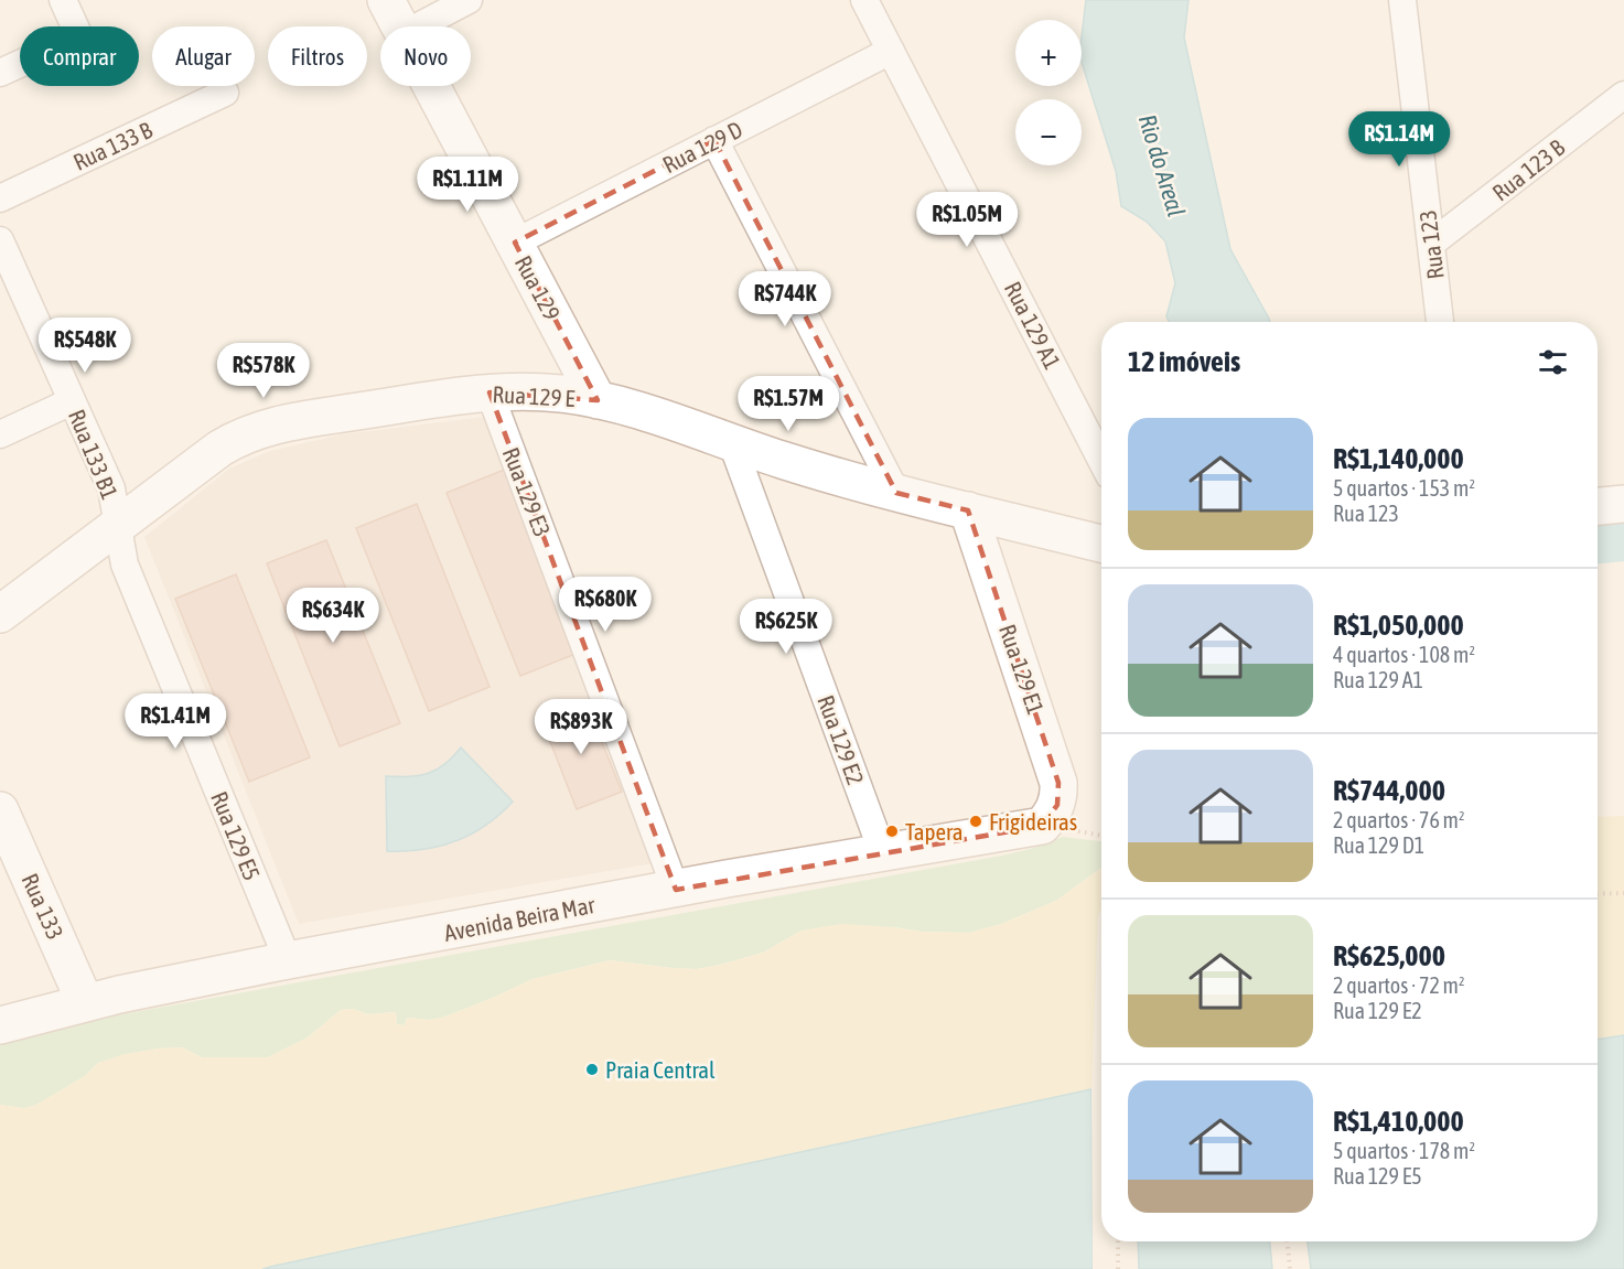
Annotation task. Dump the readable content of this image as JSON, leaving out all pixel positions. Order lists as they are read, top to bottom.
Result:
{
  "streets": {
    "main road": [
      "Rua 129",
      "Rua 129 E",
      "Rua 129 E1",
      "Rua 133",
      "Avenida Beira Mar"
    ],
    "street": [
      "Rua 133 B",
      "Rua 129 D",
      "Rua 123 B",
      "Rua 123",
      "Rua 129 A1",
      "Rua 133 B1",
      "Rua 129 E3",
      "Rua 129 E2",
      "Rua 129 E5"
    ]
  },
  "crossings": [
    ["Rua 129 D", "Rua 129"],
    ["Rua 129 D", "Rua 129 A1"],
    ["Rua 123 B", "Rua 123"],
    ["Rua 129", "Rua 129 E"],
    ["Rua 129 E", "Rua 133 B1"],
    ["Rua 129 E", "Rua 129 E3"],
    ["Rua 129 E", "Rua 129 E1"],
    ["Rua 129 E", "Rua 129 E2"],
    ["Rua 129 E", "Rua 129 E5"],
    ["Rua 133 B1", "Rua 129 E5"],
    ["Rua 129 E3", "Avenida Beira Mar"],
    ["Rua 129 E1", "Avenida Beira Mar"],
    ["Rua 129 E2", "Avenida Beira Mar"],
    ["Rua 129 E5", "Avenida Beira Mar"],
    ["Rua 133", "Avenida Beira Mar"]
  ],
  "water": ["Rio do Areal"],
  "places": ["Frigideiras", "Tapera", "Praia Central"],
  "page": {
    "map_buttons": ["+", "−"],
    "chip": [
      "Comprar",
      "Alugar",
      "Filtros",
      "Novo"
    ],
    "price": [
      "R$1.14M",
      "R$1.11M",
      "R$1.05M",
      "R$744K",
      "R$548K",
      "R$578K",
      "R$1.57M",
      "R$680K",
      "R$634K",
      "R$625K",
      "R$1.41M",
      "R$893K"
    ],
    "heading": "12 imóveis",
    "list": [
      {
        "name": "R$1,140,000",
        "note": "5 quartos · 153 m² · Rua 123"
      },
      {
        "name": "R$1,050,000",
        "note": "4 quartos · 108 m² · Rua 129 A1"
      },
      {
        "name": "R$744,000",
        "note": "2 quartos · 76 m² · Rua 129 D1"
      },
      {
        "name": "R$625,000",
        "note": "2 quartos · 72 m² · Rua 129 E2"
      },
      {
        "name": "R$1,410,000",
        "note": "5 quartos · 178 m² · Rua 129 E5"
      }
    ]
  }
}
